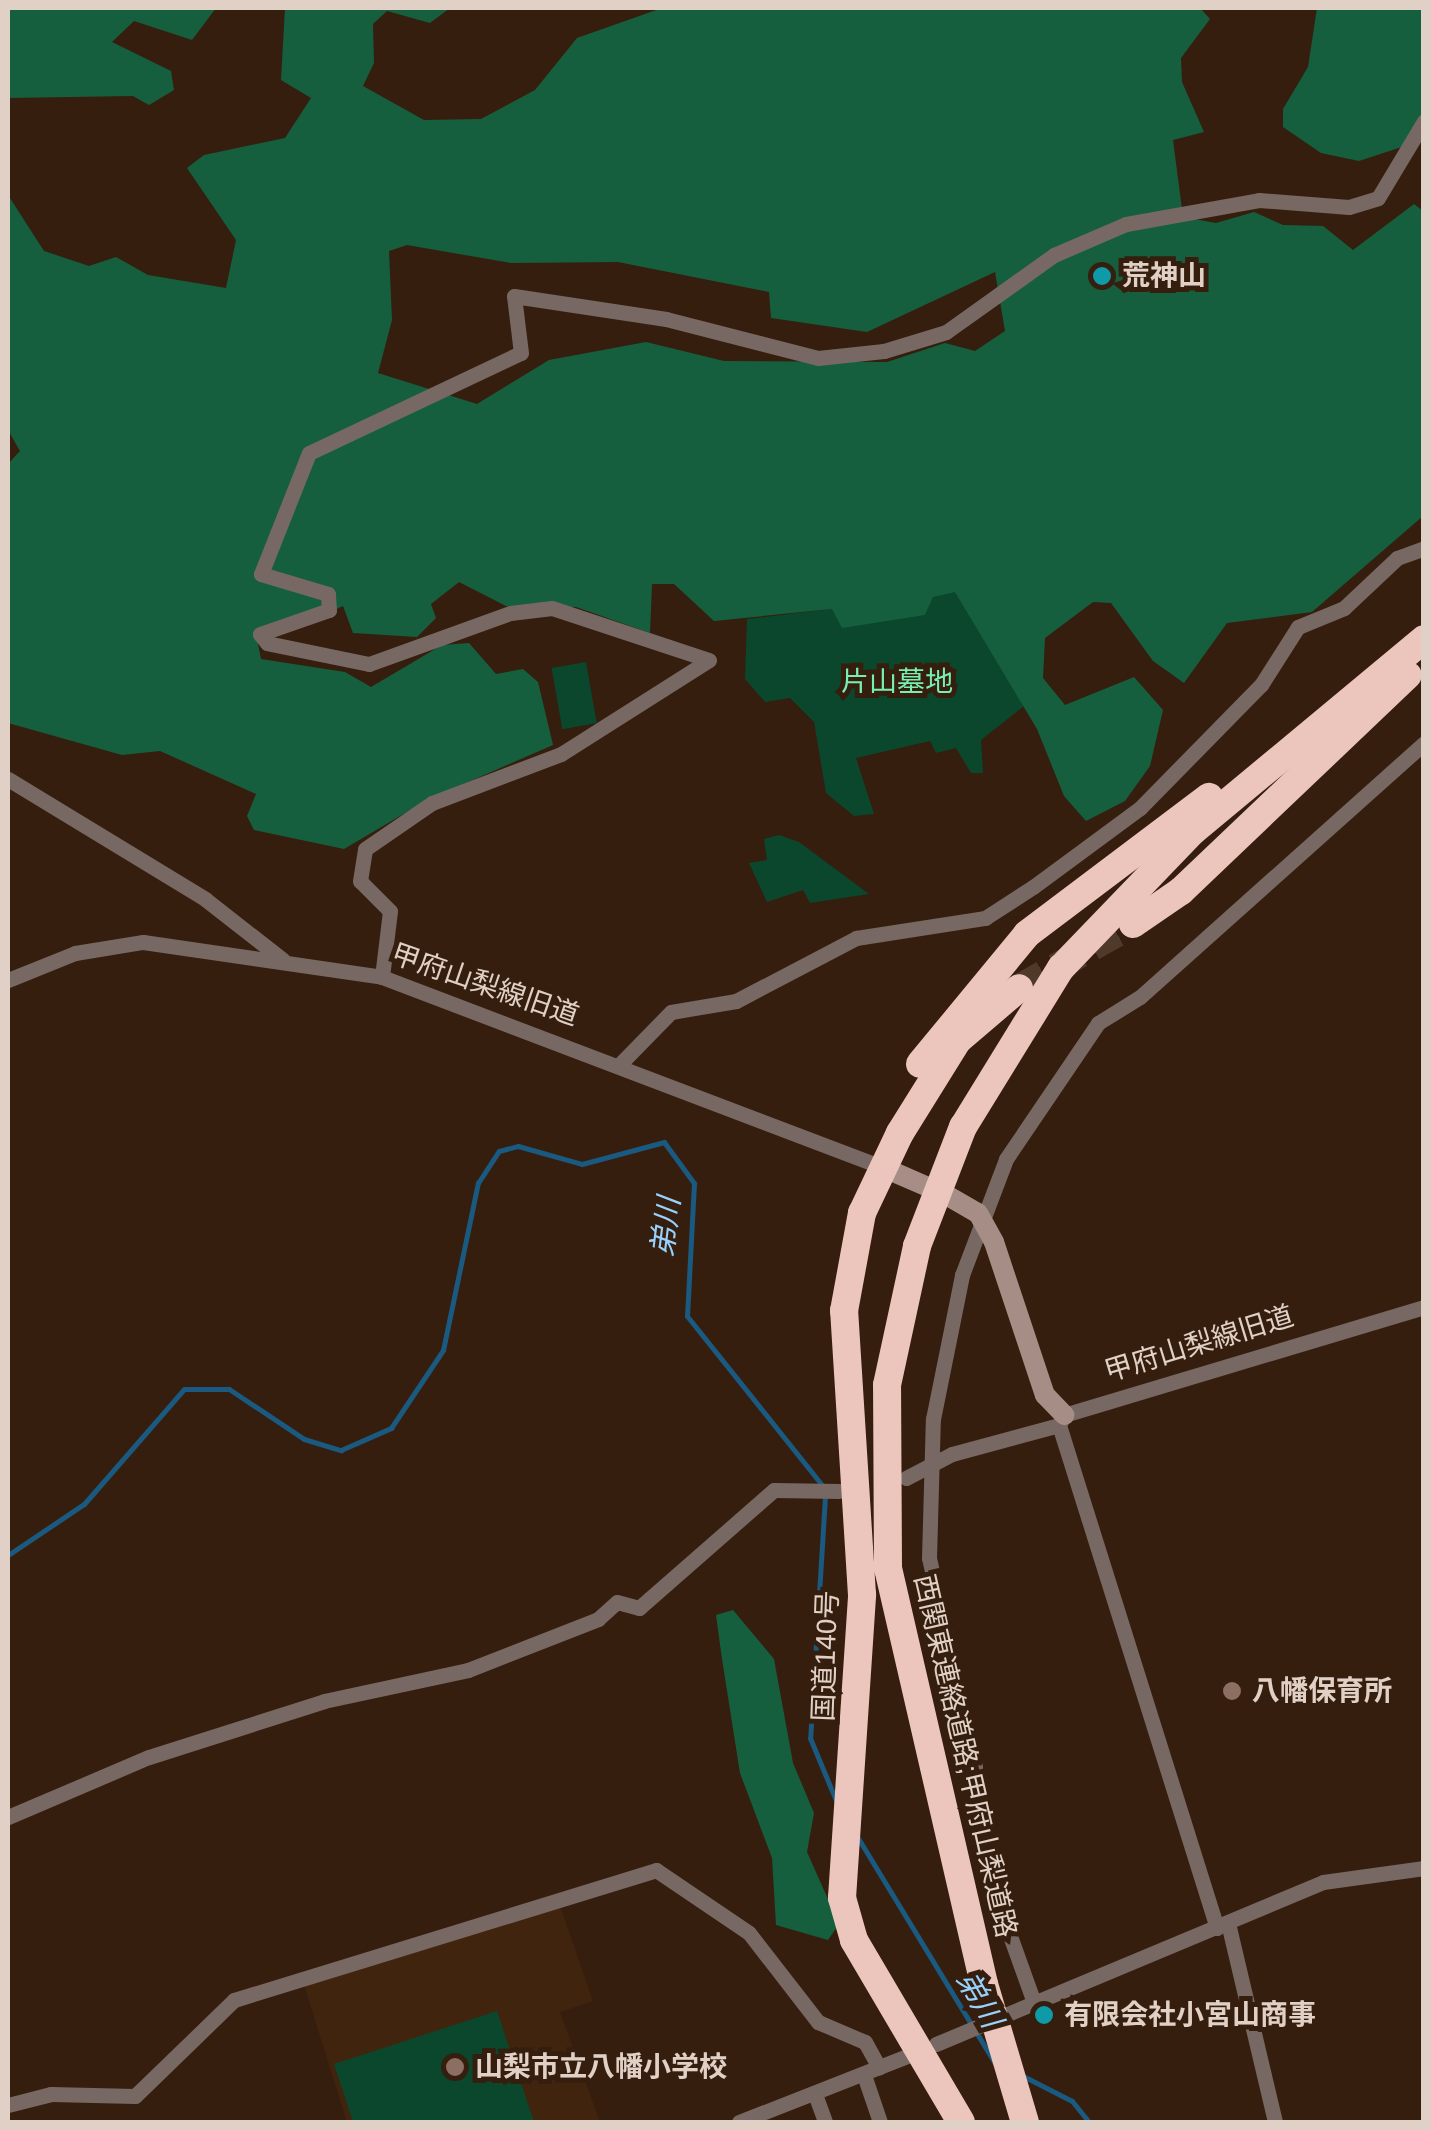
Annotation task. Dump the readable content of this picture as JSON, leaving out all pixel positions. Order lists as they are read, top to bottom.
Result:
{
  "streets": {
    "highway": ["国道140号", "西関東連絡道路;甲府山梨道路"],
    "street": ["甲府山梨線旧道"]
  },
  "crossings": [
    ["甲府山梨線旧道", "国道140号"]
  ],
  "water": ["弟川"],
  "parks": ["片山墓地"],
  "places": [
    "荒神山",
    "八幡保育所",
    "有限会社小宮山商事",
    "山梨市立八幡小学校"
  ]
}
